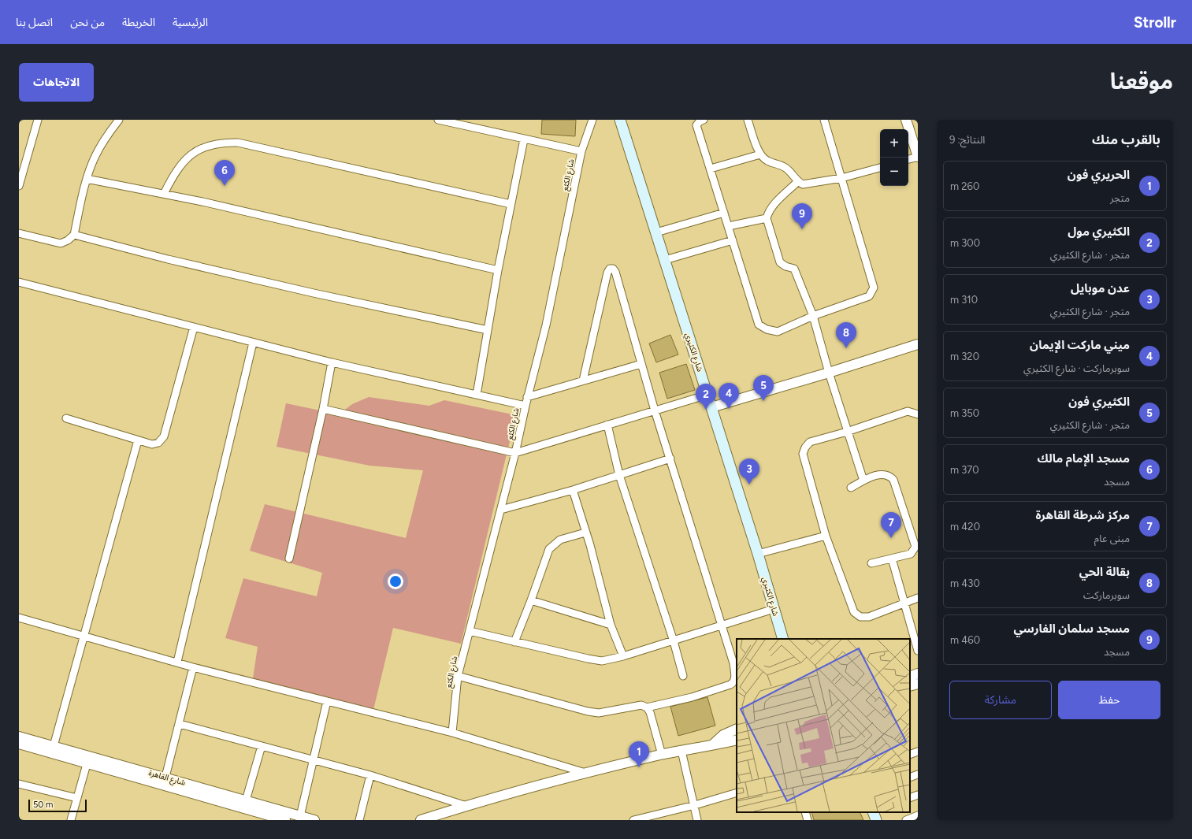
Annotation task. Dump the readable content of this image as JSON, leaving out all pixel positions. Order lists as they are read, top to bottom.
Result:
{
  "streets": {
    "main road": ["شارع الكثيري"],
    "street": ["شارع الكثع", "شارع القاهرة"]
  },
  "scale_bar": "50 m",
  "page": {
    "header": "Strollr",
    "nav": [
      "الرئيسية",
      "الخريطة",
      "من نحن",
      "اتصل بنا"
    ],
    "title": "موقعنا",
    "buttons": [
      "الاتجاهات",
      ["حفظ", "مشاركة"]
    ],
    "heading": ["بالقرب منك", "النتائج: 9"],
    "map_buttons": ["+", "−"],
    "pins": [
      "6",
      "9",
      "8",
      "5",
      "4",
      "2",
      "3",
      "7",
      "1"
    ],
    "list": [
      {
        "mark": "1",
        "name": "الحريري فون",
        "note": "متجر",
        "value": "260 m"
      },
      {
        "mark": "2",
        "name": "الكثيري مول",
        "note": "متجر · شارع الكثيري",
        "value": "300 m"
      },
      {
        "mark": "3",
        "name": "عدن موبايل",
        "note": "متجر · شارع الكثيري",
        "value": "310 m"
      },
      {
        "mark": "4",
        "name": "ميني ماركت الإيمان",
        "note": "سوبرماركت · شارع الكثيري",
        "value": "320 m"
      },
      {
        "mark": "5",
        "name": "الكثيري فون",
        "note": "متجر · شارع الكثيري",
        "value": "350 m"
      },
      {
        "mark": "6",
        "name": "مسجد الإمام مالك",
        "note": "مسجد",
        "value": "370 m"
      },
      {
        "mark": "7",
        "name": "مركز شرطة القاهرة",
        "note": "مبنى عام",
        "value": "420 m"
      },
      {
        "mark": "8",
        "name": "بقالة الحي",
        "note": "سوبرماركت",
        "value": "430 m"
      },
      {
        "mark": "9",
        "name": "مسجد سلمان الفارسي",
        "note": "مسجد",
        "value": "460 m"
      }
    ],
    "scale": "50 m"
  }
}
